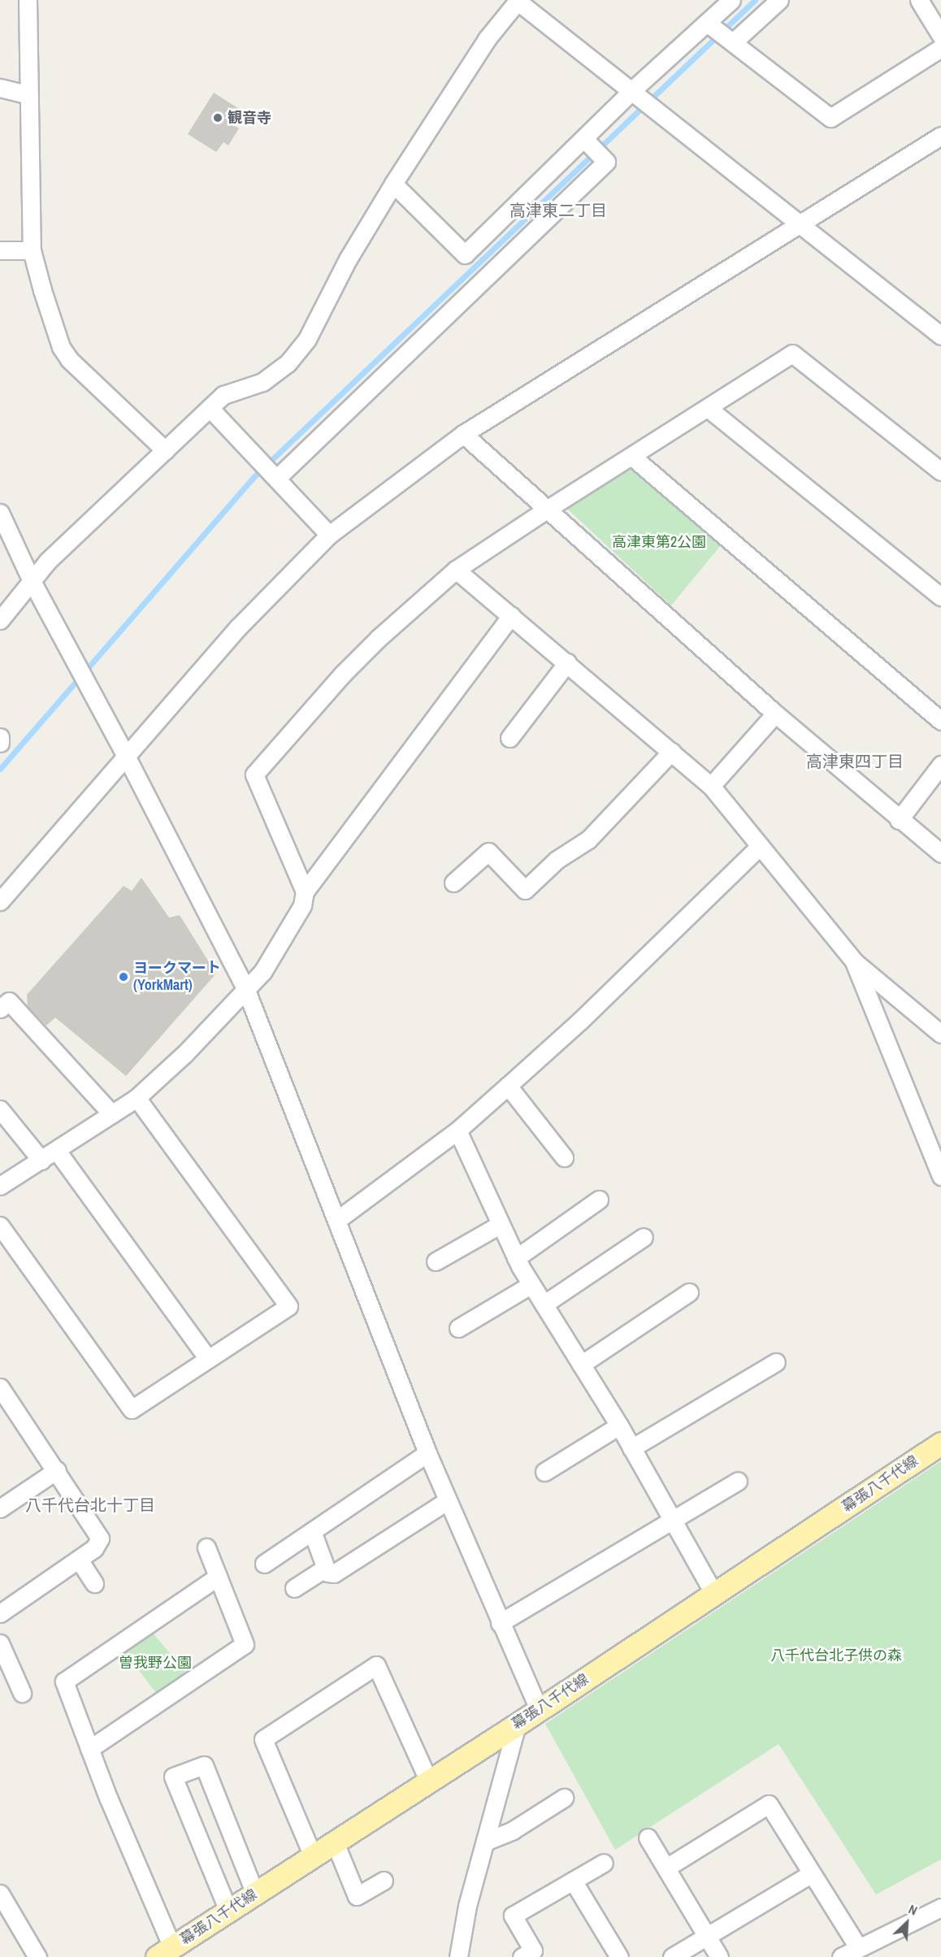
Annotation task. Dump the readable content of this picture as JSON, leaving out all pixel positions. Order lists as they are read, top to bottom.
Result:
{
  "streets": {
    "main road": ["幕張八千代線"]
  },
  "districts": ["高津東二丁目", "高津東四丁目", "八千代台北十丁目"],
  "parks": ["高津東第2公園", "八千代台北子供の森", "曽我野公園"],
  "places": ["観音寺", "ヨークマート (YorkMart)"],
  "north": "top right"
}
